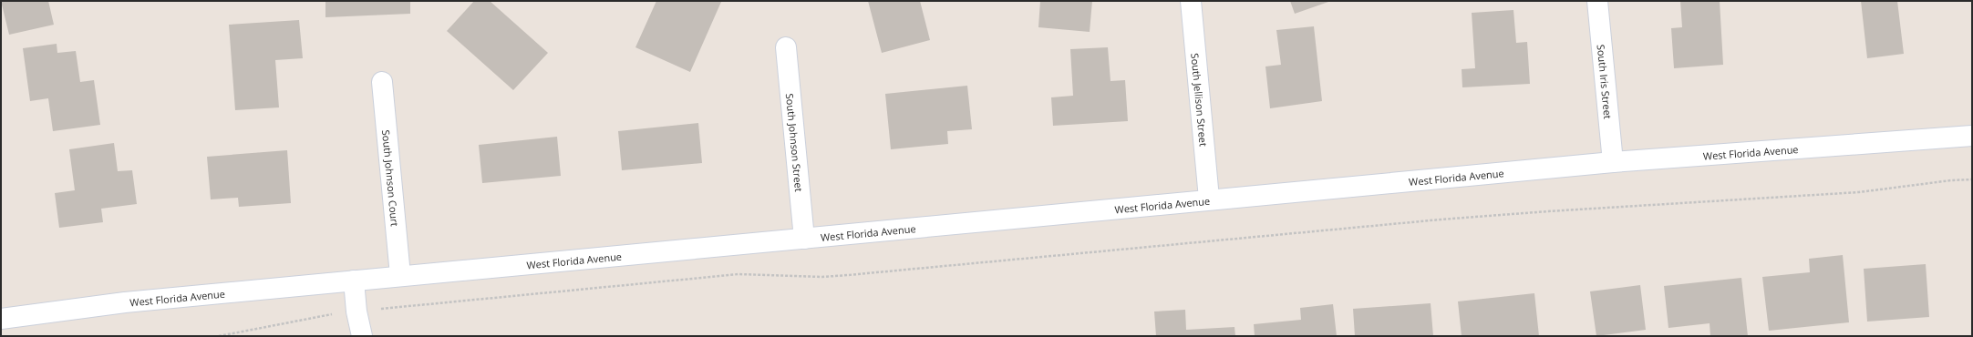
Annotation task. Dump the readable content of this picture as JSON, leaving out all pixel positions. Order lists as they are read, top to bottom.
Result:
{
  "streets": {
    "street": [
      "South Iris Street",
      "South Jellison Street",
      "South Johnson Street",
      "West Florida Avenue",
      "South Johnson Court"
    ]
  },
  "crossings": [
    ["South Iris Street", "West Florida Avenue"],
    ["South Jellison Street", "West Florida Avenue"],
    ["South Johnson Street", "West Florida Avenue"],
    ["West Florida Avenue", "South Johnson Court"]
  ]
}
